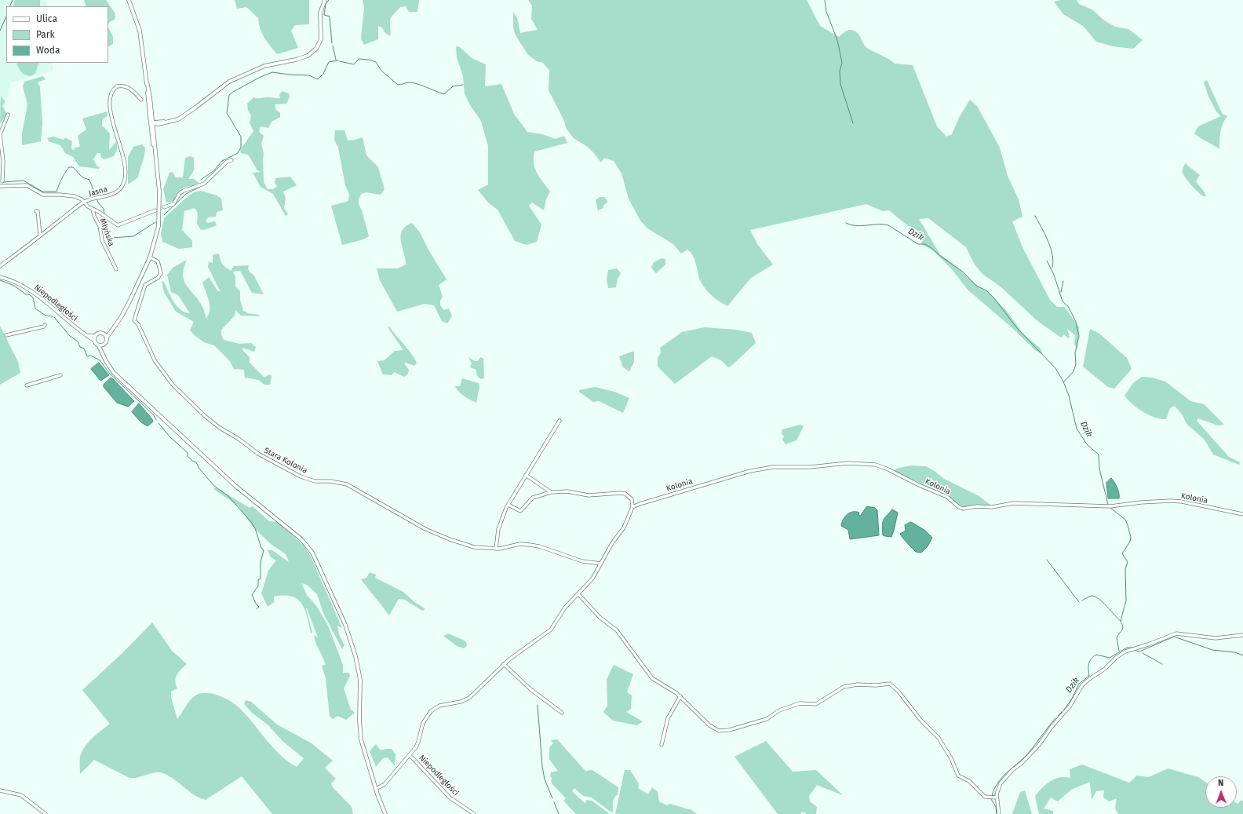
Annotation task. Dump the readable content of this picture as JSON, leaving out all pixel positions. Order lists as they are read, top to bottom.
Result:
{
  "streets": {
    "street": [
      "Jasna",
      "Młyńska",
      "Niepodległości",
      "Stara Kolonia",
      "Kolonia"
    ]
  },
  "crossings": [
    ["Jasna", "Młyńska"]
  ],
  "water": ["Dzik"],
  "legend": ["Ulica", "Park", "Woda"],
  "north": "top"
}
